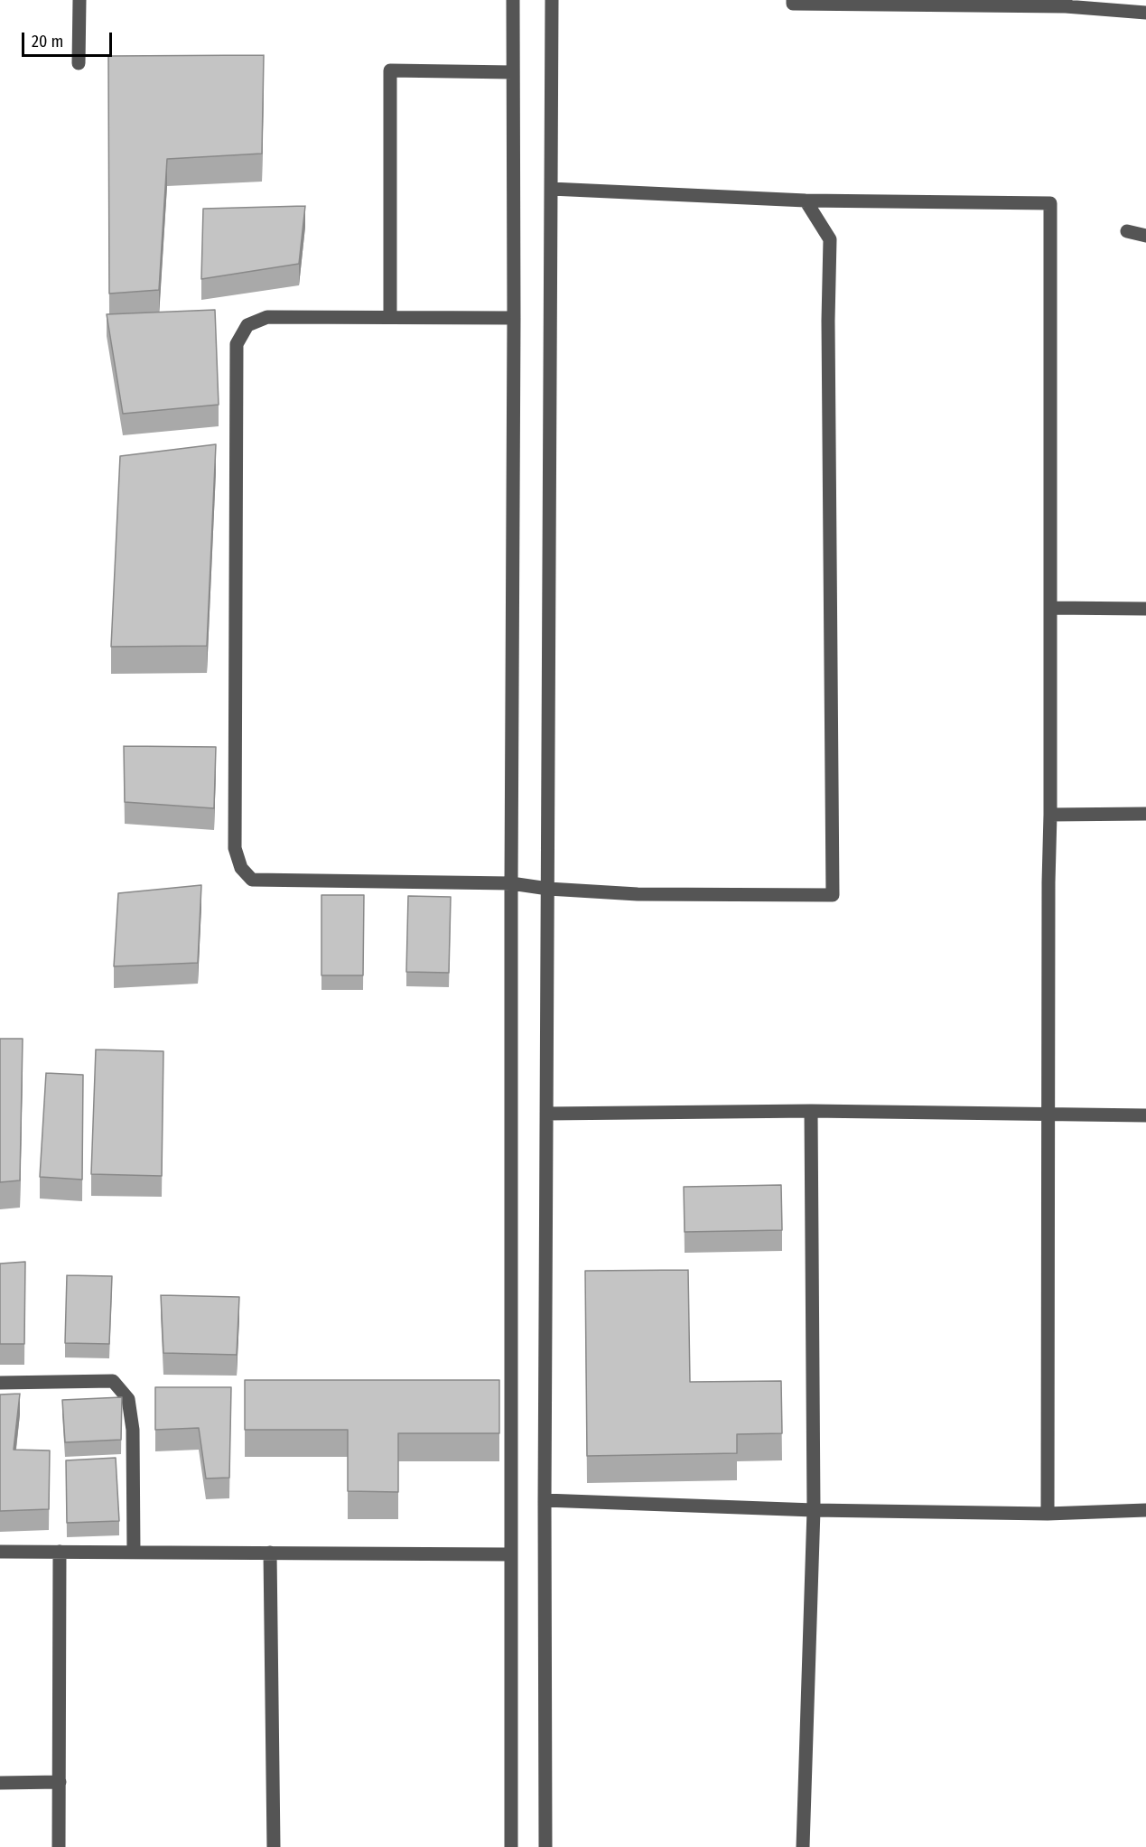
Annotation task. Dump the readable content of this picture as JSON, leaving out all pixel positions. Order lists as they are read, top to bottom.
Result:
{
  "scale_bar": "20 m"
}
